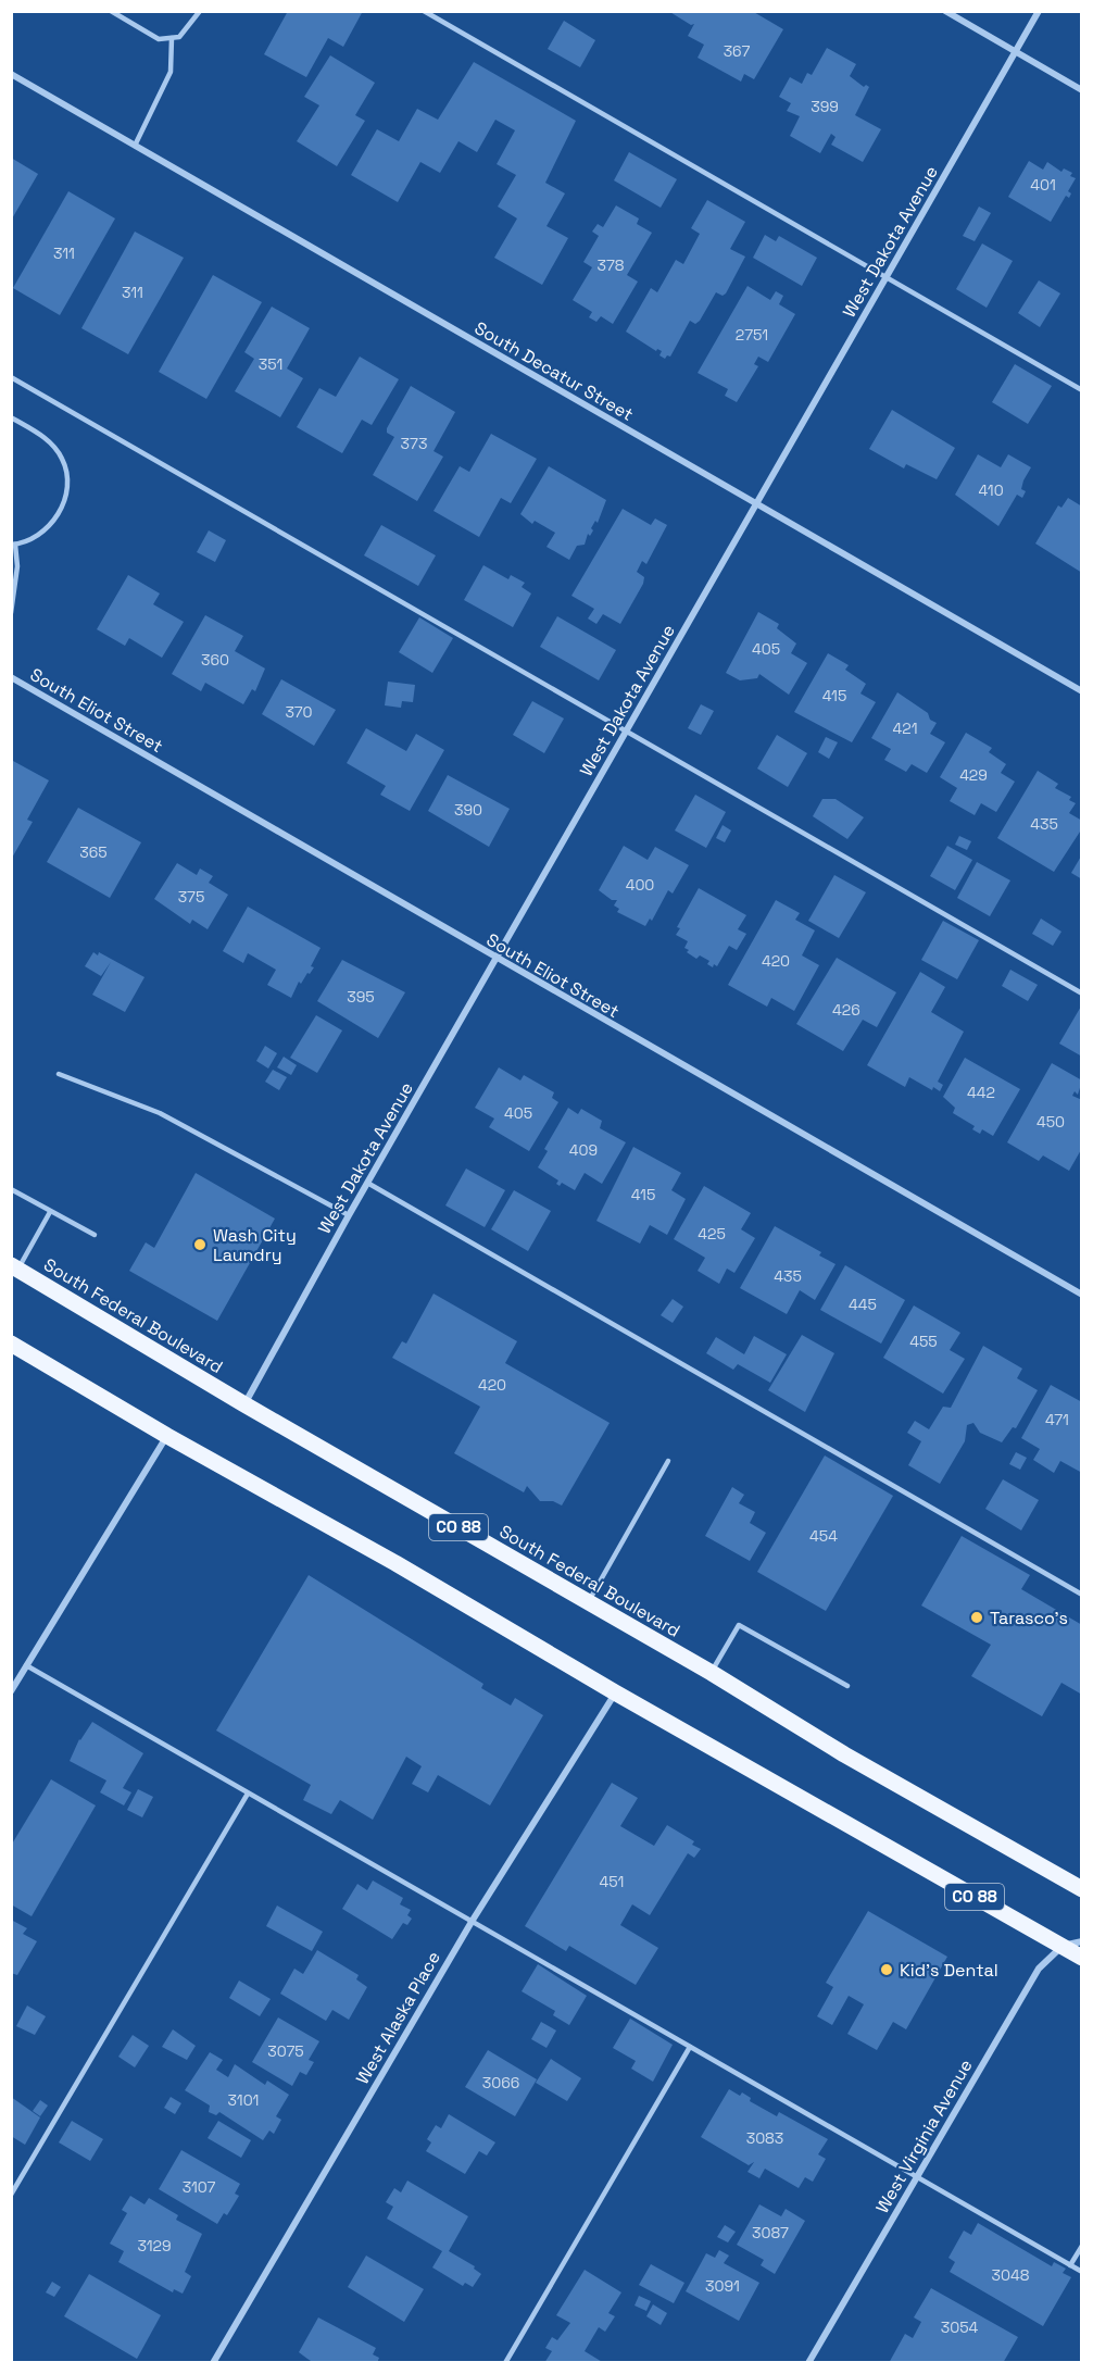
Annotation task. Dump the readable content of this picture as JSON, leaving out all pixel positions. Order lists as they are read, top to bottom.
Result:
{
  "streets": {
    "main road": ["South Federal Boulevard", "CO 88"],
    "street": [
      "West Dakota Avenue",
      "South Decatur Street",
      "South Eliot Street",
      "West Alaska Place",
      "West Virginia Avenue"
    ]
  },
  "crossings": [
    ["West Dakota Avenue", "South Decatur Street"],
    ["West Dakota Avenue", "South Eliot Street"],
    ["West Dakota Avenue", "South Federal Boulevard"],
    ["CO 88", "West Alaska Place"],
    ["CO 88", "West Virginia Avenue"]
  ],
  "places": ["Wash City Laundry", "Tarasco's", "Kid's Dental"],
  "house_numbers": [
    "367",
    "399",
    "401",
    "311",
    "378",
    "311",
    "2751",
    "351",
    "373",
    "410",
    "405",
    "360",
    "415",
    "370",
    "421",
    "429",
    "390",
    "435",
    "365",
    "400",
    "375",
    "420",
    "395",
    "426",
    "442",
    "405",
    "450",
    "409",
    "415",
    "425",
    "435",
    "445",
    "455",
    "420",
    "471",
    "454",
    "451",
    "3075",
    "3066",
    "3101",
    "3083",
    "3107",
    "3087",
    "3129",
    "3048",
    "3091",
    "3054"
  ]
}
